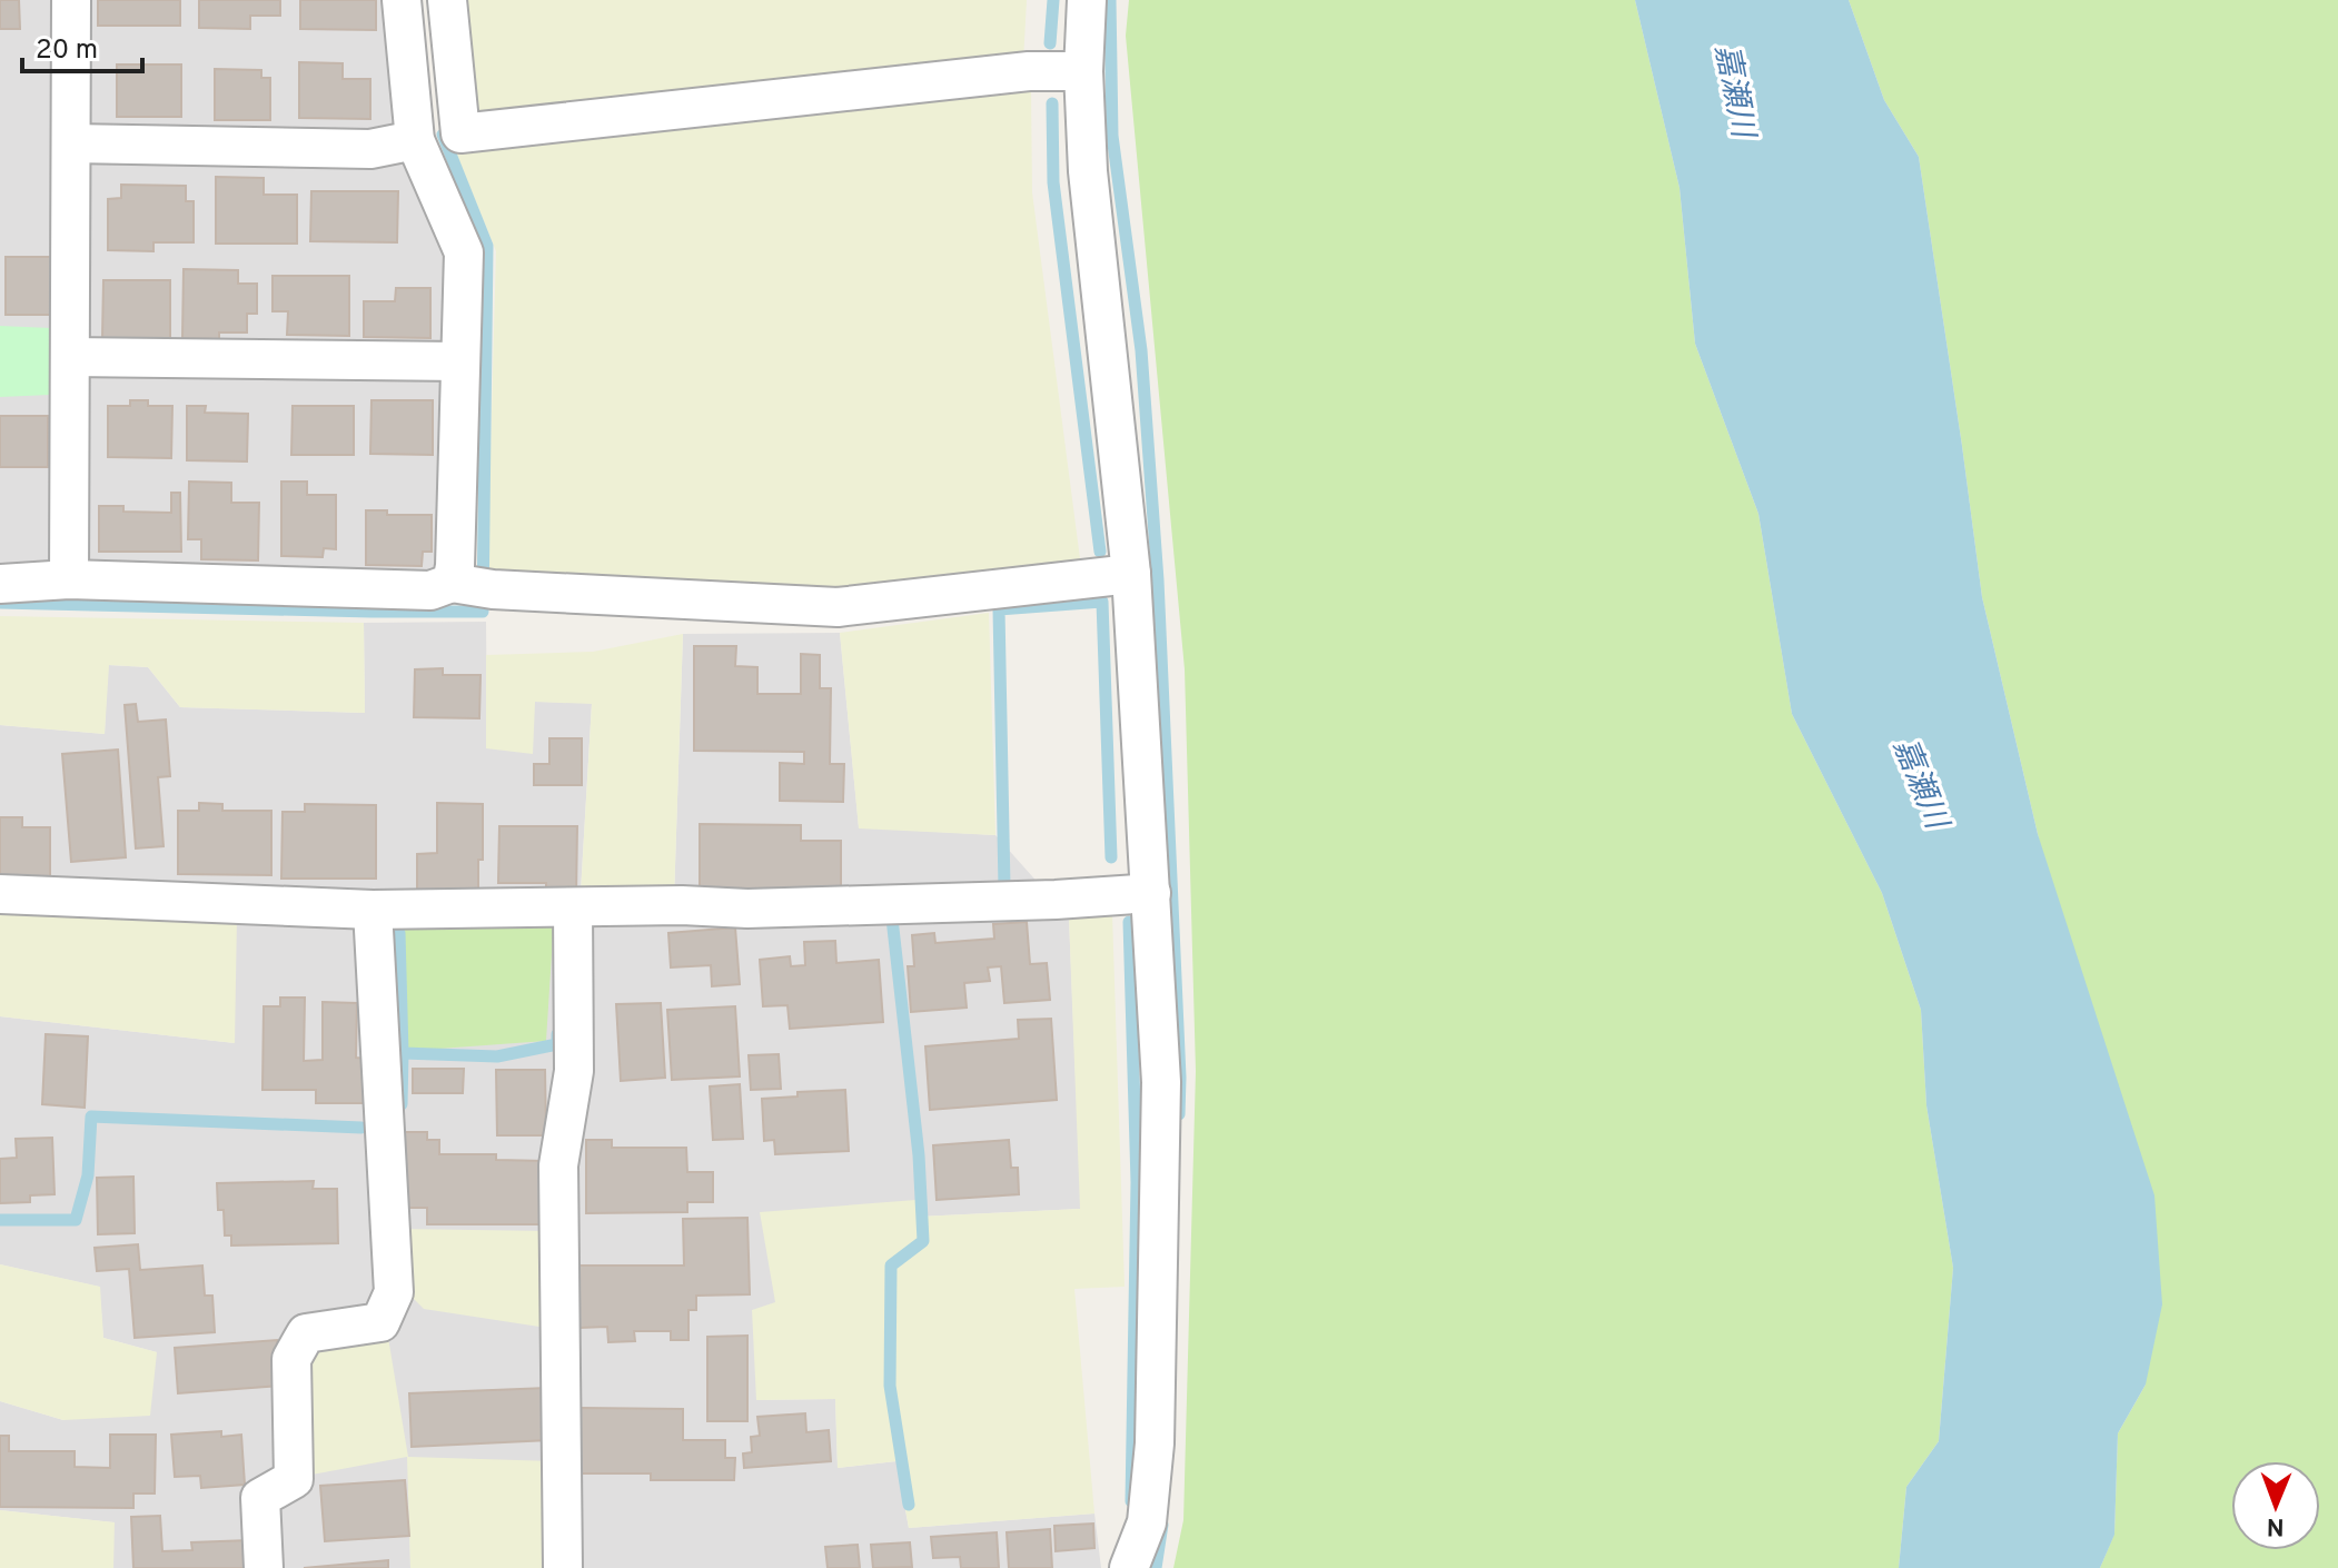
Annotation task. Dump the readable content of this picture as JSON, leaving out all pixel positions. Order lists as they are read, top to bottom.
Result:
{
  "water": ["嘉瀬川"],
  "scale_bar": "20 m",
  "north": "bottom"
}
